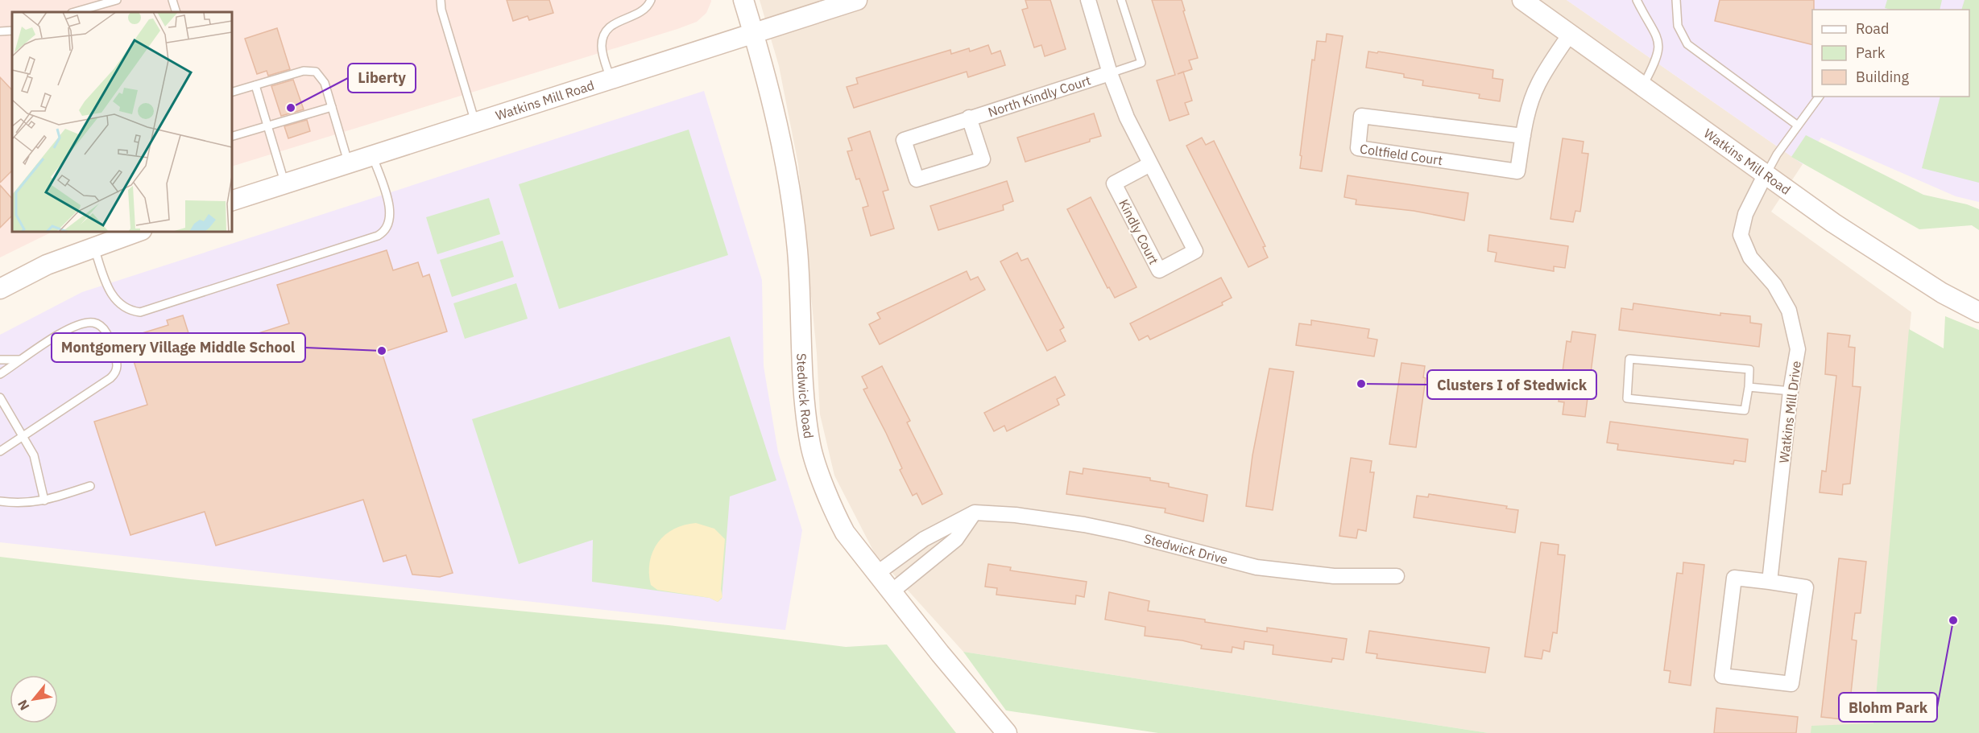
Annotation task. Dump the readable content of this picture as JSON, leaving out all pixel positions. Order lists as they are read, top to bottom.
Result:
{
  "streets": {
    "street": [
      "North Kindly Court",
      "Watkins Mill Road",
      "Coltfield Court",
      "Kindly Court",
      "Stedwick Road",
      "Watkins Mill Drive",
      "Stedwick Drive"
    ]
  },
  "crossings": [
    ["North Kindly Court", "Kindly Court"],
    ["Watkins Mill Road", "Coltfield Court"],
    ["Watkins Mill Road", "Stedwick Road"],
    ["Watkins Mill Road", "Watkins Mill Drive"]
  ],
  "places": [
    "Liberty",
    "Montgomery Village Middle School",
    "Clusters I of Stedwick",
    "Blohm Park"
  ],
  "legend": ["Road", "Park", "Building"],
  "north": "bottom left"
}
